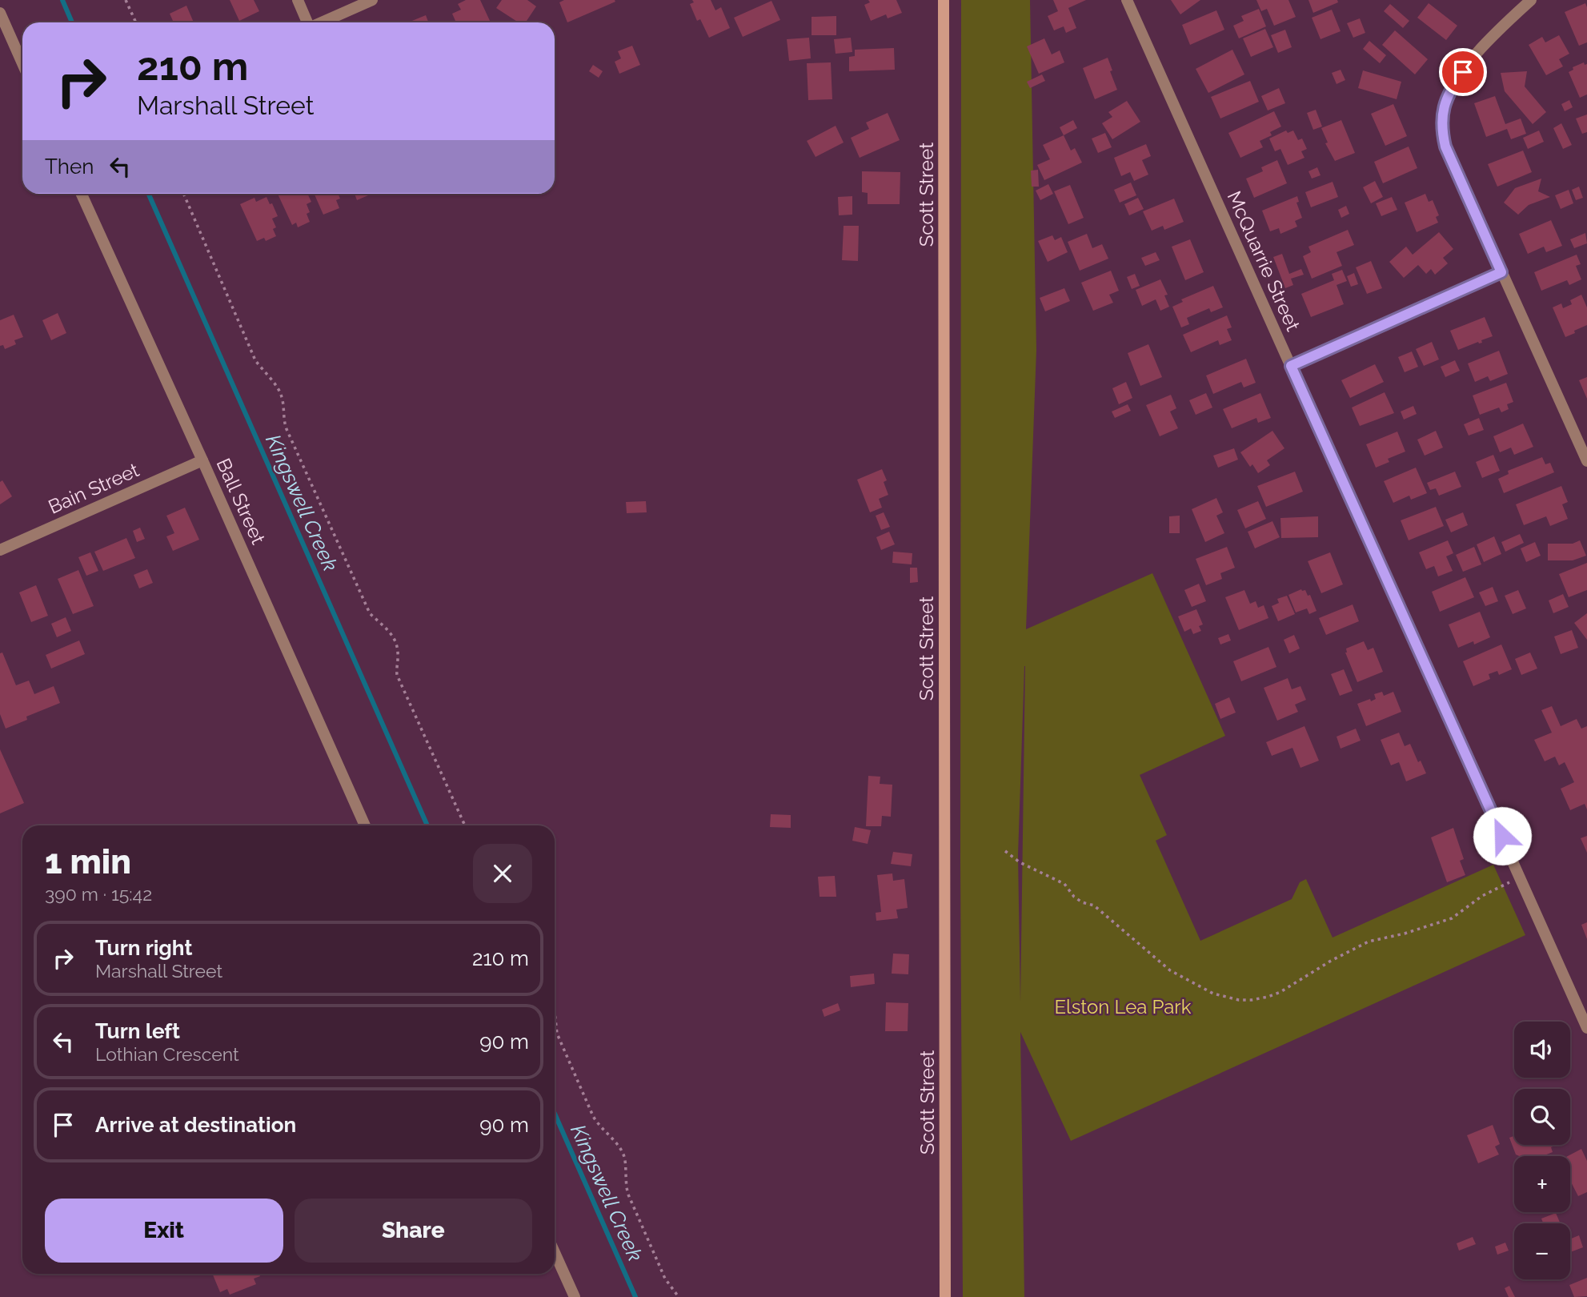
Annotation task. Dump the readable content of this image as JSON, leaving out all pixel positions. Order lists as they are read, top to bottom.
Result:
{
  "streets": {
    "main road": ["Scott Street"],
    "street": ["McQuarrie Street", "Bain Street", "Ball Street"]
  },
  "crossings": [
    ["Bain Street", "Ball Street"]
  ],
  "water": ["Kingswell Creek"],
  "parks": ["Elston Lea Park"],
  "page": {
    "turn": ["210 m", "Marshall Street"],
    "then": "Then",
    "heading": ["1 min", "390 m · 15:42"],
    "list": [
      {
        "name": "Turn right",
        "note": "Marshall Street",
        "value": "210 m"
      },
      {
        "name": "Turn left",
        "note": "Lothian Crescent",
        "value": "90 m"
      },
      {
        "name": "Arrive at destination",
        "value": "90 m"
      }
    ],
    "map_buttons": ["+", "−"],
    "buttons": ["Exit", "Share"]
  }
}
